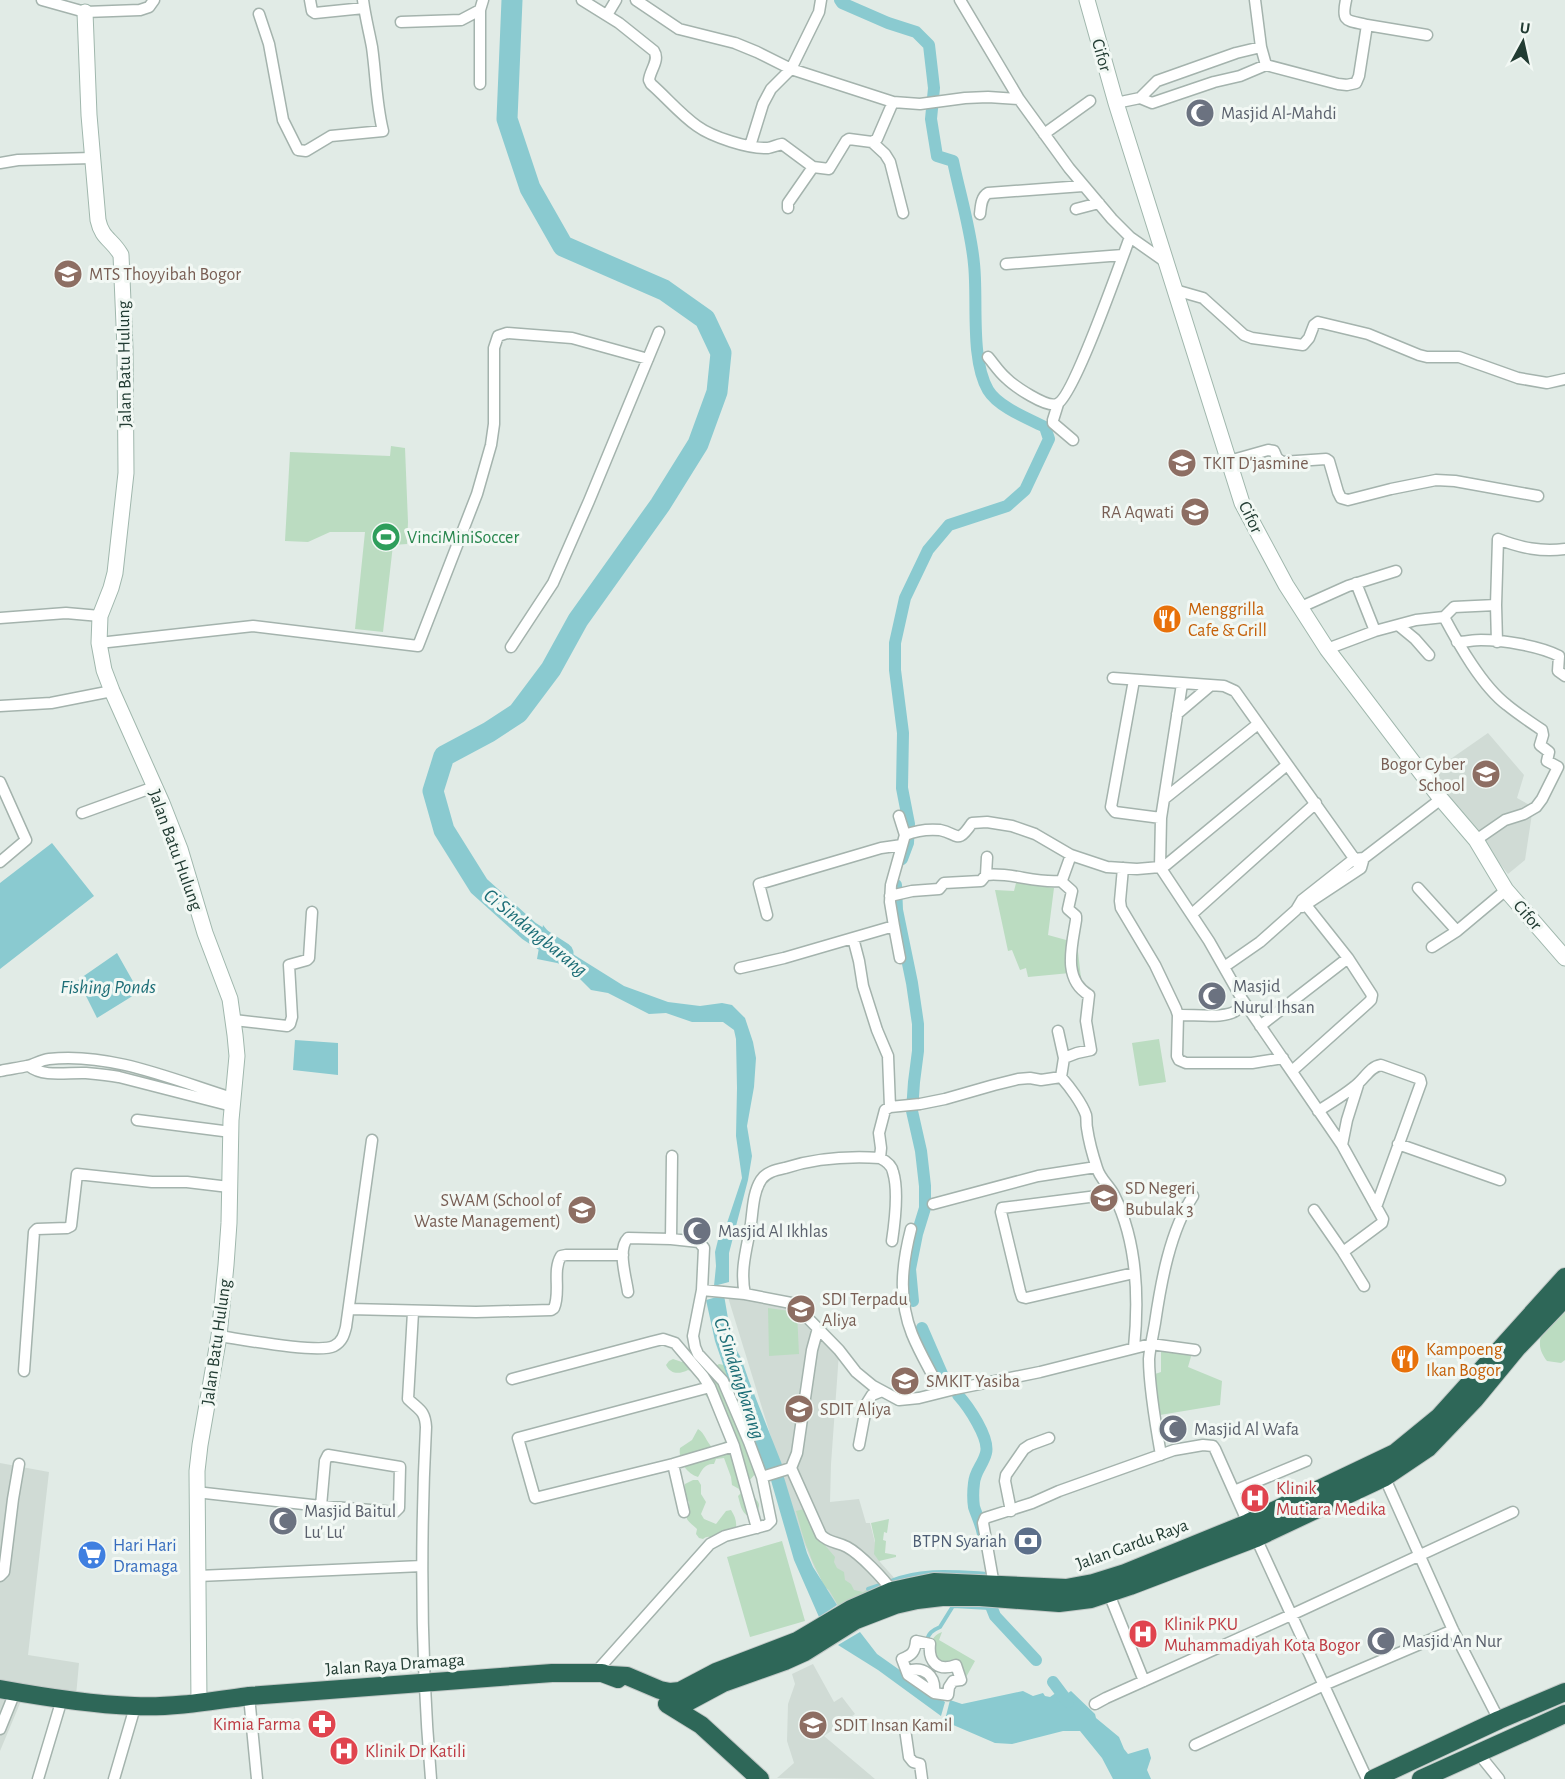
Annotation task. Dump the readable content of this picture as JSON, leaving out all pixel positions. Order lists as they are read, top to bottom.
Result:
{
  "streets": {
    "highway": ["Jalan Gardu Raya", "Jalan Raya Dramaga"],
    "street": ["Cifor", "Jalan Batu Hulung"]
  },
  "crossings": [
    ["Jalan Batu Hulung", "Jalan Raya Dramaga"],
    ["Jalan Gardu Raya", "Jalan Raya Dramaga"]
  ],
  "water": ["Ci Sindangbarang", "Fishing Ponds"],
  "places": {
    "mosque": [
      "Masjid Al-Mahdi",
      "Masjid Nurul Ihsan",
      "Masjid Al Ikhlas",
      "Masjid Al Wafa",
      "Masjid Baitul Lu' Lu'",
      "Masjid An Nur"
    ],
    "school or university": [
      "MTS Thoyyibah Bogor",
      "TKIT D'jasmine",
      "RA Aqwati",
      "Bogor Cyber School",
      "SD Negeri Bubulak 3",
      "SWAM (School of Waste Management)",
      "SDI Terpadu Aliya",
      "SMKIT Yasiba",
      "SDIT Aliya",
      "SDIT Insan Kamil"
    ],
    "sports": ["VinciMiniSoccer"],
    "restaurant": ["Menggrilla Cafe & Grill", "Kampoeng Ikan Bogor"],
    "hospital": ["Klinik Mutiara Medika", "Klinik PKU Muhammadiyah Kota Bogor", "Klinik Dr Katili"],
    "bank": ["BTPN Syariah"],
    "supermarket": ["Hari Hari Dramaga"],
    "pharmacy": ["Kimia Farma"]
  },
  "north": "top"
}
